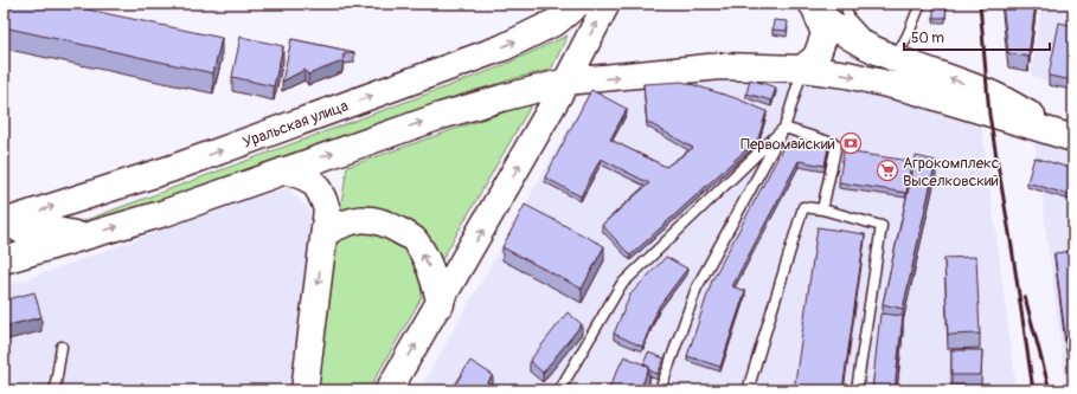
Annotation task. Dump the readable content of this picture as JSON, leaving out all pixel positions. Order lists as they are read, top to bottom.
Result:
{
  "streets": {
    "main road": ["Уральская улица"]
  },
  "places": {
    "bank": ["Первомайский"],
    "supermarket": ["Агрокомплекс Выселковский"]
  },
  "scale_bar": "50 m"
}
